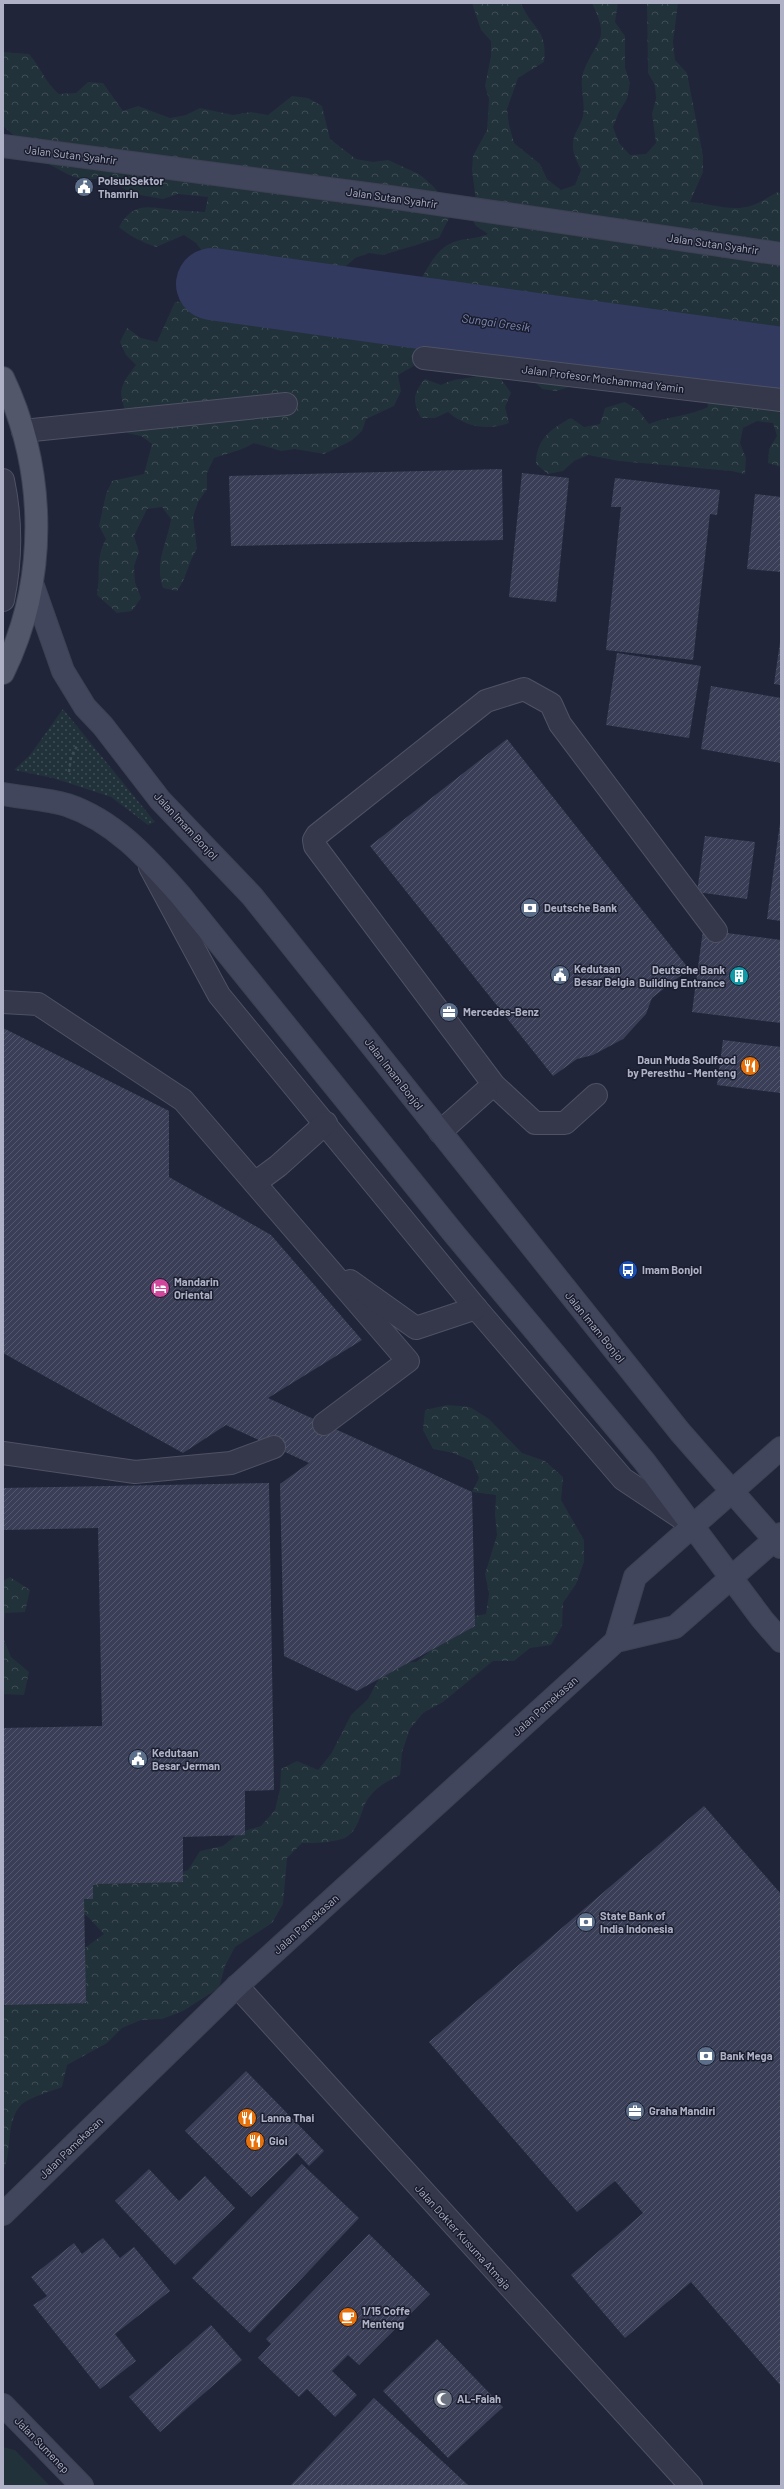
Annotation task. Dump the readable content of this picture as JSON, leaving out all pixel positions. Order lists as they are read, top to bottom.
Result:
{
  "streets": {
    "main road": [
      "Jalan Sutan Syahrir",
      "Jalan Imam Bonjol",
      "Jalan Pamekasan",
      "Jalan Sumenep"
    ],
    "street": ["Jalan Profesor Mochammad Yamin", "Jalan Dokter Kusuma Atmaja"]
  },
  "crossings": [
    ["Jalan Imam Bonjol", "Jalan Pamekasan"],
    ["Jalan Pamekasan", "Jalan Dokter Kusuma Atmaja"]
  ],
  "water": ["Sungai Gresik"],
  "places": {
    "public building": ["PolsubSektor Thamrin", "Kedutaan Besar Belgia", "Kedutaan Besar Jerman"],
    "bank": ["Deutsche Bank", "State Bank of India Indonesia", "Bank Mega"],
    "building": ["Deutsche Bank Building Entrance"],
    "office": ["Mercedes-Benz", "Graha Mandiri"],
    "restaurant": ["Daun Muda Soulfood by Peresthu - Menteng", "Lanna Thai", "Gioi"],
    "bus stop": ["Imam Bonjol"],
    "hotel": ["Mandarin Oriental"],
    "cafe": ["1/15 Coffe Menteng"],
    "mosque": ["AL-Falah"]
  }
}
